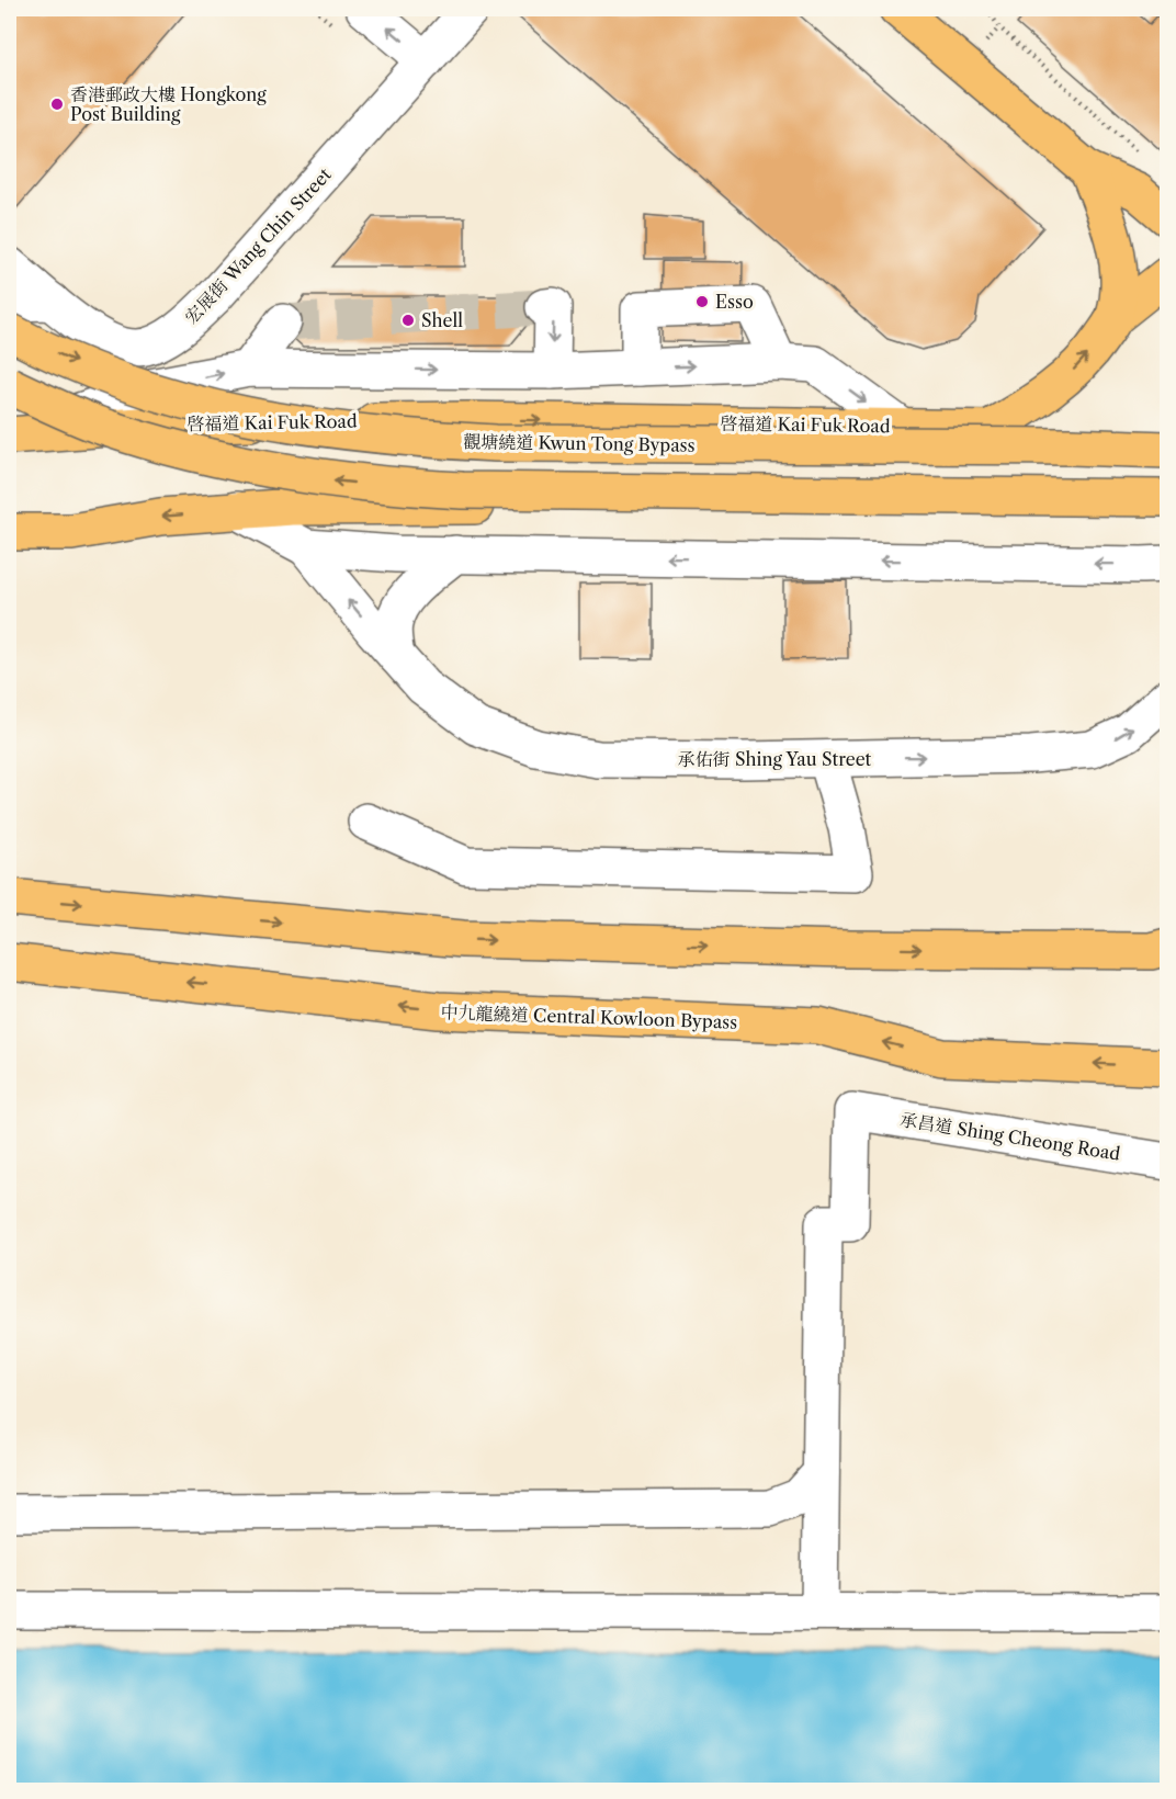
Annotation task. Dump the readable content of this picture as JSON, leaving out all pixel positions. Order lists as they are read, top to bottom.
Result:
{
  "streets": {
    "main road": ["啓福道 Kai Fuk Road", "觀塘繞道 Kwun Tong Bypass", "中九龍繞道 Central Kowloon Bypass"],
    "street": ["宏展街 Wang Chin Street", "承佑街 Shing Yau Street", "承昌道 Shing Cheong Road"]
  },
  "places": ["香港郵政大樓 Hongkong Post Building", "Esso", "Shell"]
}
